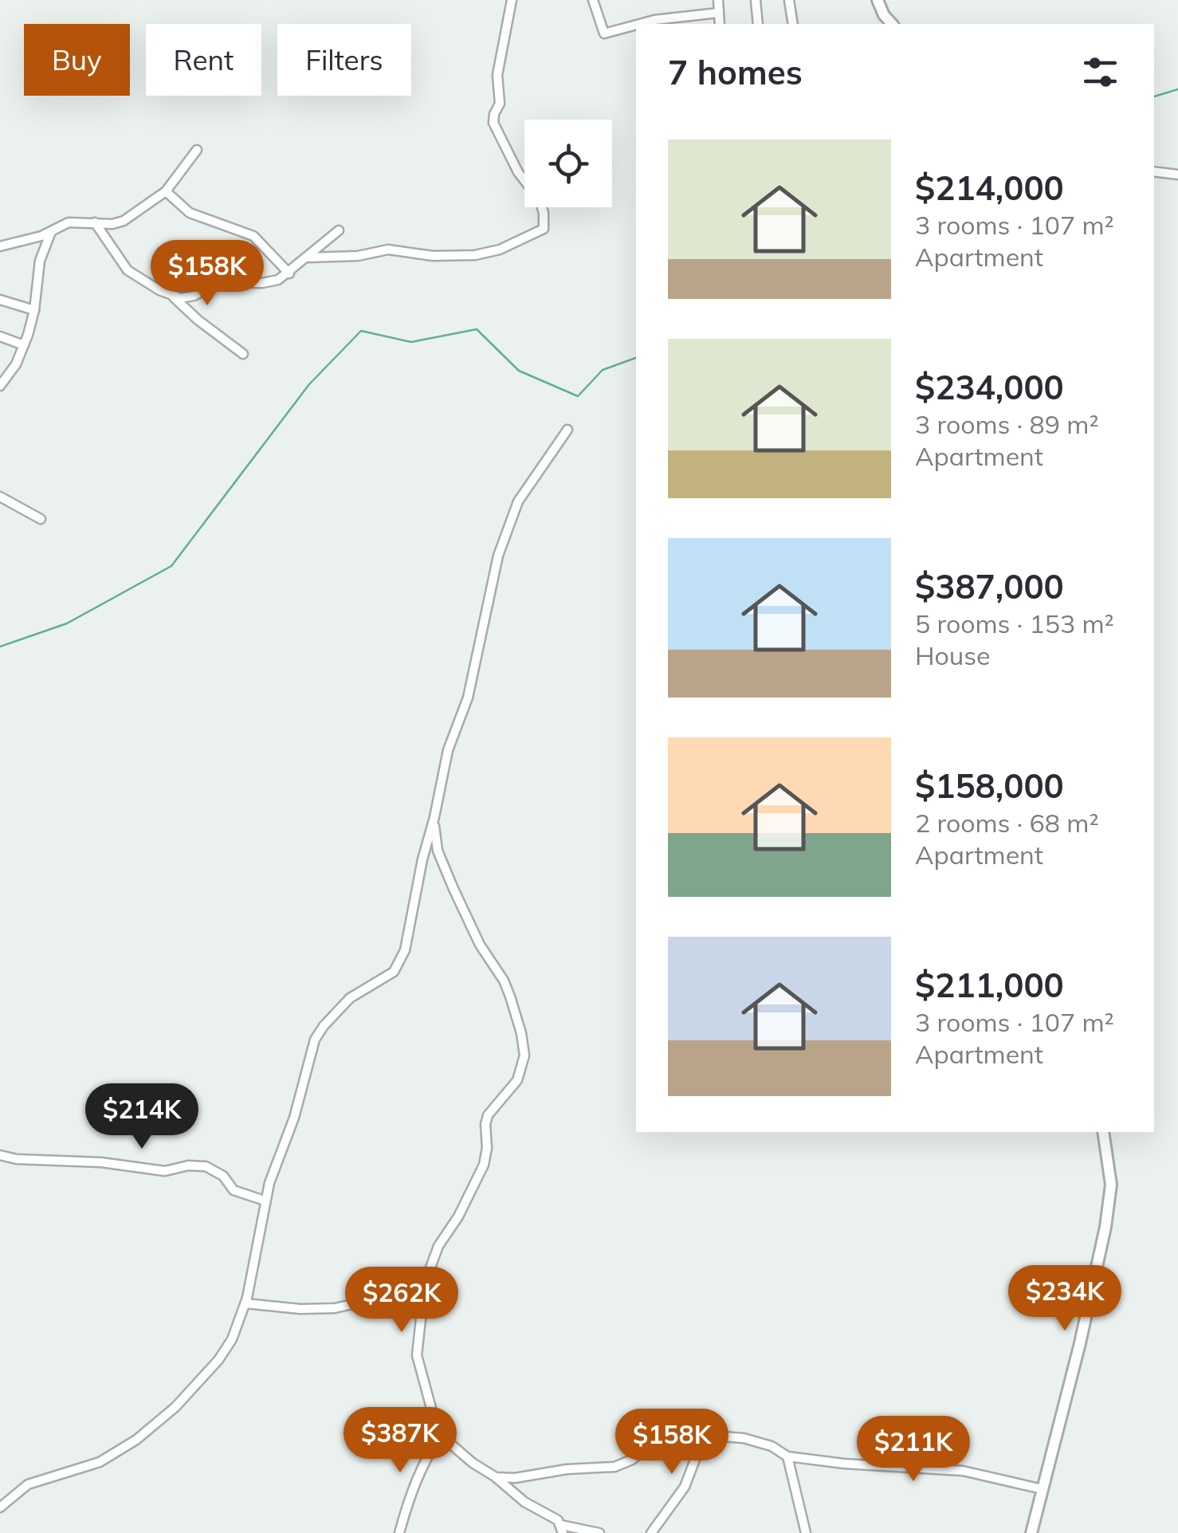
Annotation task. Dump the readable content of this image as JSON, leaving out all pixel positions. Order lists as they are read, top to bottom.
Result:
{
  "page": {
    "chip": ["Buy", "Rent", "Filters"],
    "heading": "7 homes",
    "list": [
      {
        "name": "$214,000",
        "note": "3 rooms · 107 m² · Apartment"
      },
      {
        "name": "$234,000",
        "note": "3 rooms · 89 m² · Apartment"
      },
      {
        "name": "$387,000",
        "note": "5 rooms · 153 m² · House"
      },
      {
        "name": "$158,000",
        "note": "2 rooms · 68 m² · Apartment"
      },
      {
        "name": "$211,000",
        "note": "3 rooms · 107 m² · Apartment"
      }
    ],
    "price": [
      "$158K",
      "$214K",
      "$234K",
      "$262K",
      "$387K",
      "$158K",
      "$211K"
    ]
  }
}
